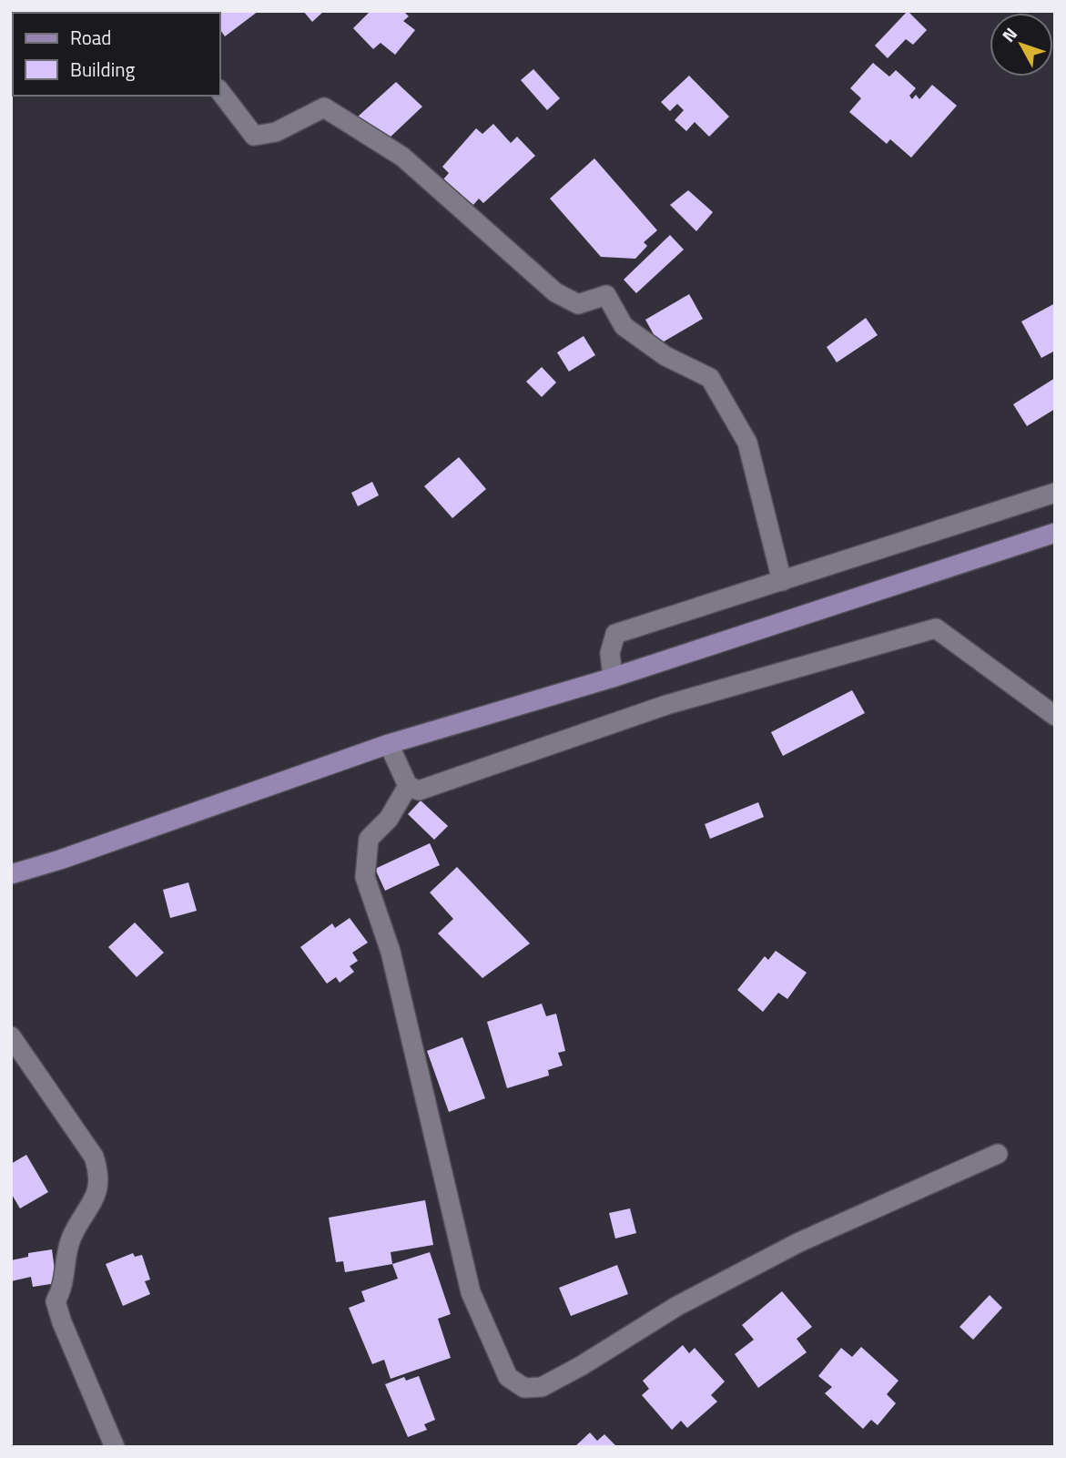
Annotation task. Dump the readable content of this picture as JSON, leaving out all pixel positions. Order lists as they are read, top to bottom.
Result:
{
  "legend": ["Road", "Building"],
  "north": "top left"
}
